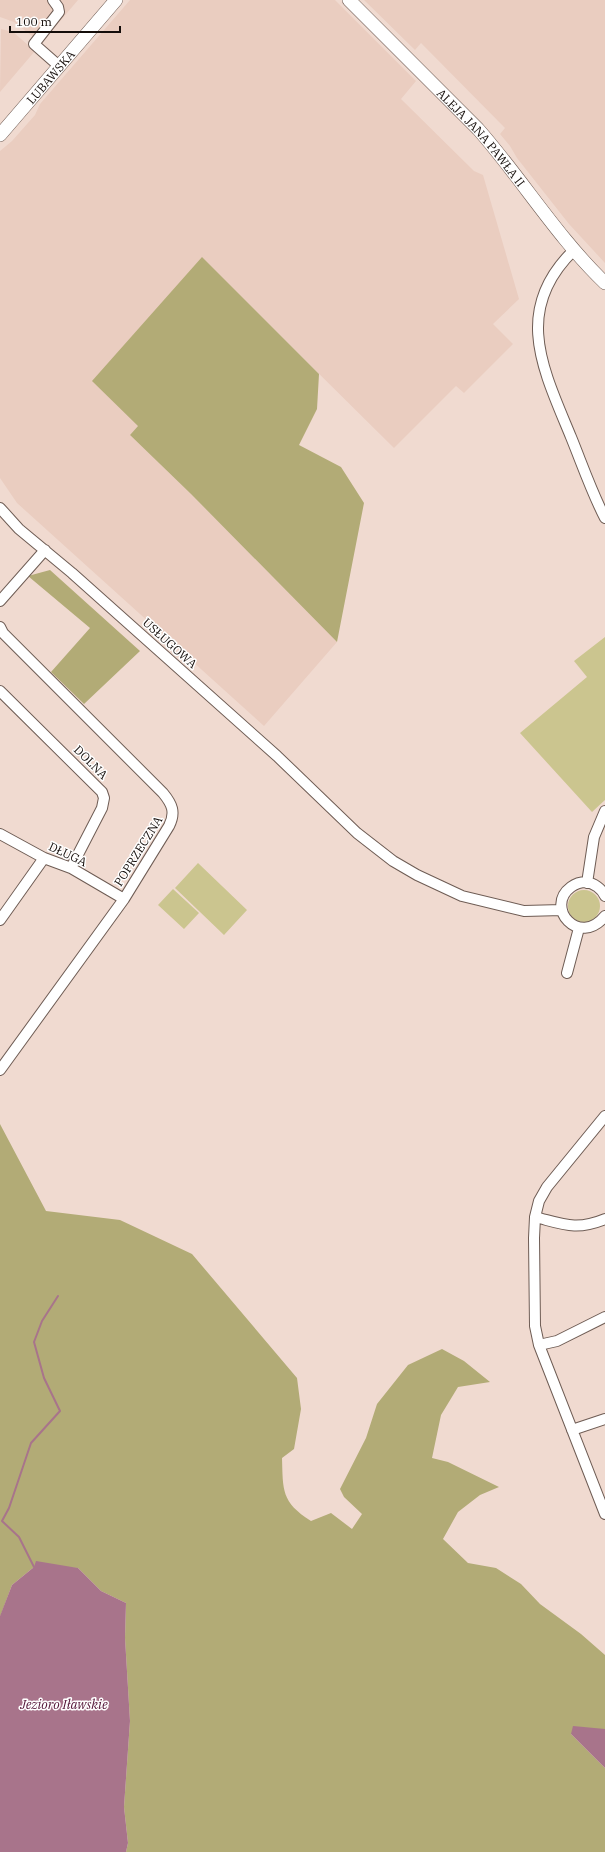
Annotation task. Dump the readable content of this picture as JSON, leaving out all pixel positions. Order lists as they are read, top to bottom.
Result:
{
  "streets": {
    "main road": ["LUBAWSKA", "ALEJA JANA PAWŁA II"],
    "street": [
      "USŁUGOWA",
      "DOLNA",
      "POPRZECZNA",
      "DŁUGA"
    ]
  },
  "crossings": [
    ["DOLNA", "DŁUGA"],
    ["POPRZECZNA", "DŁUGA"]
  ],
  "water": ["Jezioro Iławskie"],
  "scale_bar": "100 m"
}
